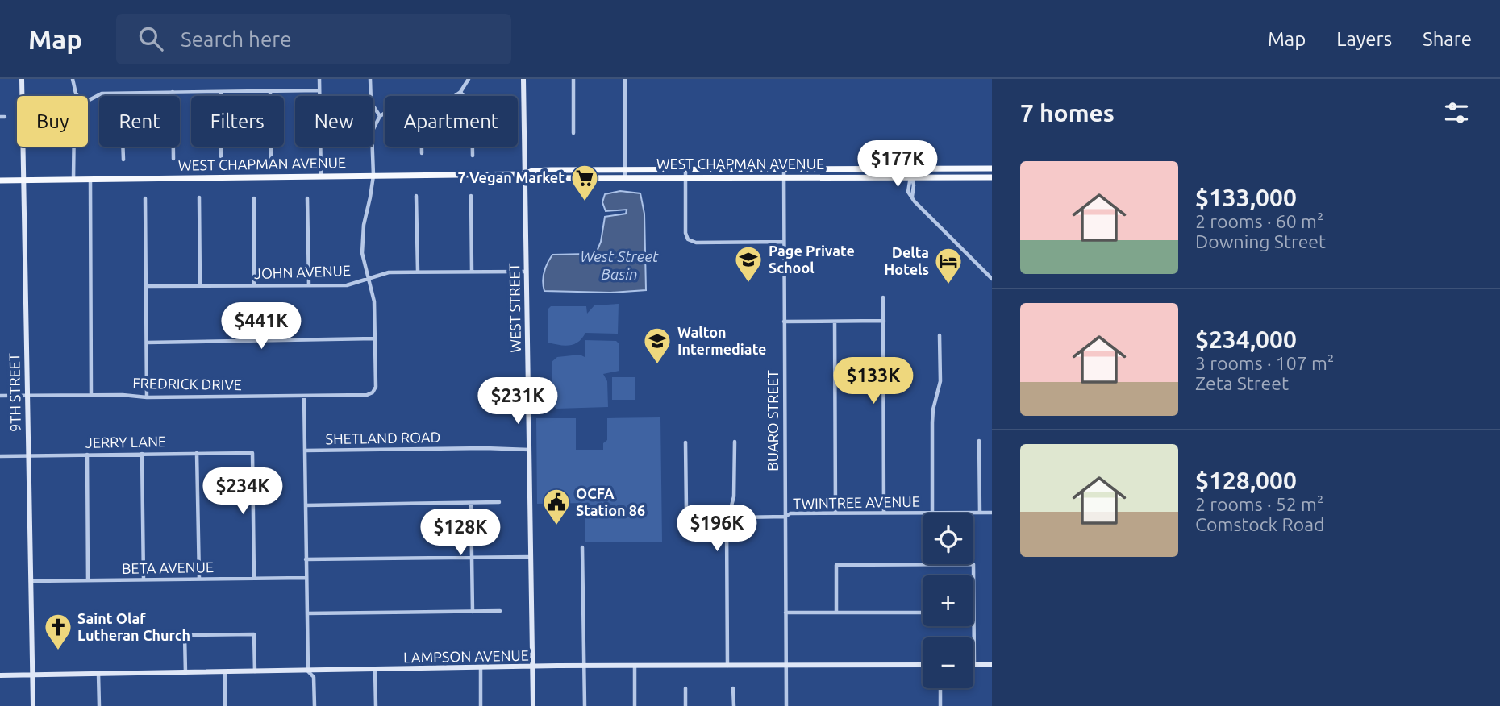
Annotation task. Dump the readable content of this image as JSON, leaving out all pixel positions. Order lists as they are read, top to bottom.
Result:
{
  "streets": {
    "main road": ["WEST CHAPMAN AVENUE"],
    "street": [
      "JOHN AVENUE",
      "WEST STREET",
      "FREDRICK DRIVE",
      "9TH STREET",
      "BUARO STREET",
      "SHETLAND ROAD",
      "JERRY LANE",
      "TWINTREE AVENUE",
      "BETA AVENUE",
      "LAMPSON AVENUE"
    ]
  },
  "crossings": [
    ["WEST CHAPMAN AVENUE", "WEST STREET"],
    ["WEST CHAPMAN AVENUE", "9TH STREET"],
    ["WEST CHAPMAN AVENUE", "BUARO STREET"],
    ["JOHN AVENUE", "WEST STREET"],
    ["WEST STREET", "SHETLAND ROAD"],
    ["WEST STREET", "LAMPSON AVENUE"],
    ["FREDRICK DRIVE", "9TH STREET"],
    ["9TH STREET", "JERRY LANE"],
    ["9TH STREET", "BETA AVENUE"],
    ["9TH STREET", "LAMPSON AVENUE"],
    ["BUARO STREET", "TWINTREE AVENUE"],
    ["BUARO STREET", "LAMPSON AVENUE"],
    ["JERRY LANE", "BETA AVENUE"]
  ],
  "water": ["West Street Basin"],
  "places": {
    "supermarket": ["7 Vegan Market"],
    "school or university": ["Page Private School", "Walton Intermediate"],
    "hotel": ["Delta Hotels"],
    "public building": ["OCFA Station 86"],
    "church": ["Saint Olaf Lutheran Church"]
  },
  "page": {
    "header": "Map",
    "search": "Search here",
    "nav": ["Map", "Layers", "Share"],
    "heading": "7 homes",
    "chip": [
      "Buy",
      "Rent",
      "Filters",
      "New",
      "Apartment"
    ],
    "price": [
      "$177K",
      "$441K",
      "$133K",
      "$231K",
      "$234K",
      "$196K",
      "$128K"
    ],
    "list": [
      {
        "name": "$133,000",
        "note": "2 rooms · 60 m² · Downing Street"
      },
      {
        "name": "$234,000",
        "note": "3 rooms · 107 m² · Zeta Street"
      },
      {
        "name": "$128,000",
        "note": "2 rooms · 52 m² · Comstock Road"
      }
    ],
    "map_buttons": ["+", "−"]
  }
}
